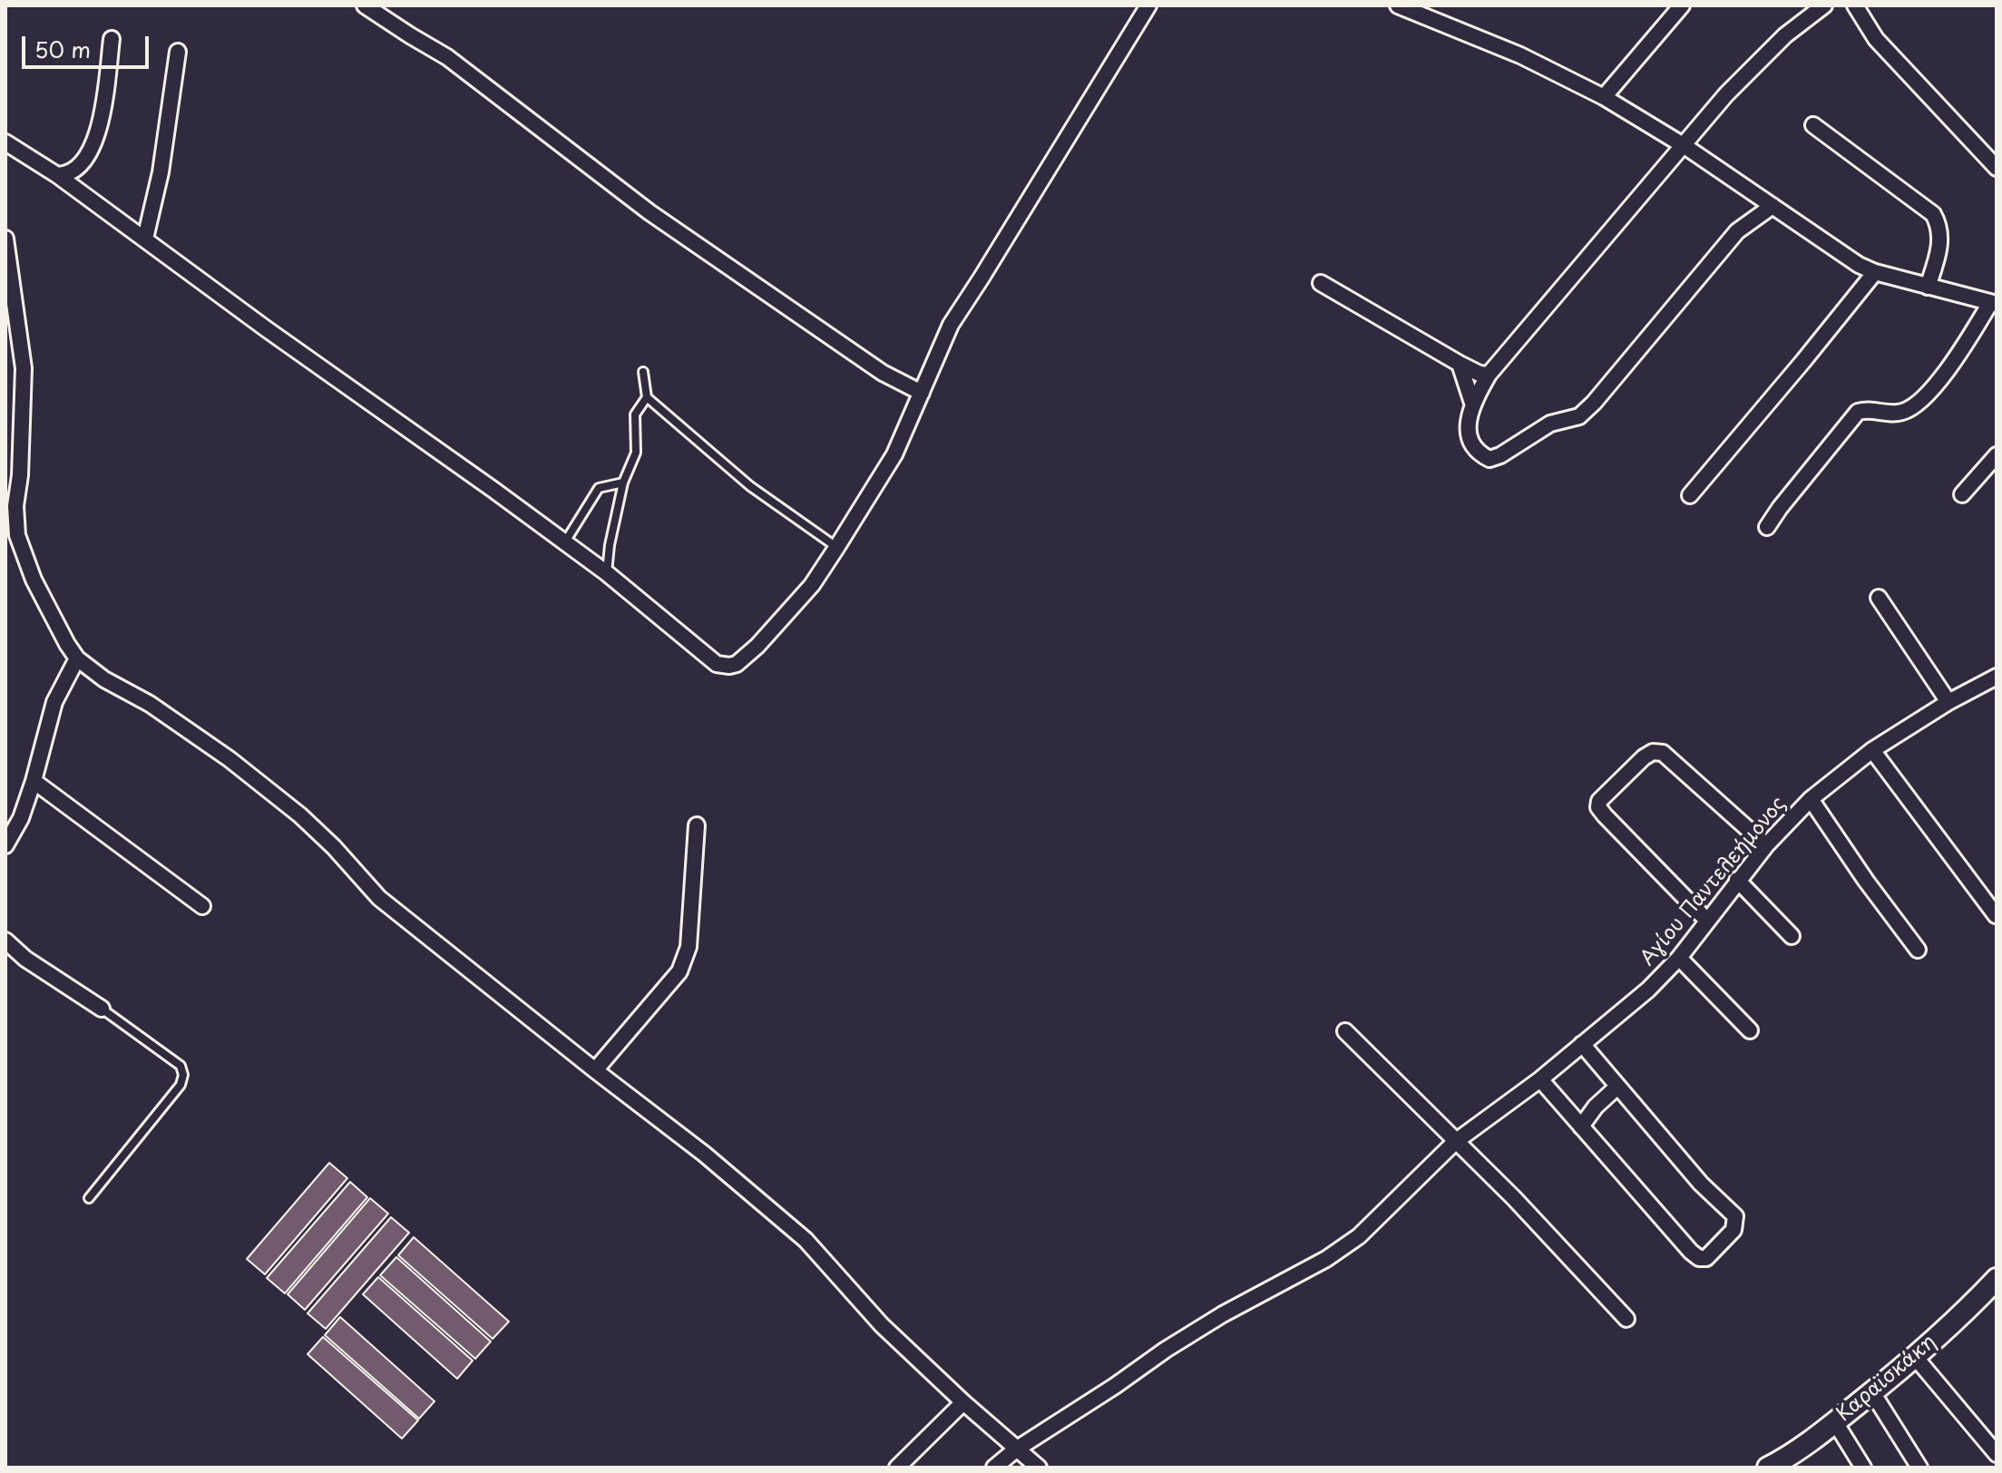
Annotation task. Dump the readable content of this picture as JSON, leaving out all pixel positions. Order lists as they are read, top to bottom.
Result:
{
  "streets": {
    "street": ["Αγίου Παντελεήμονος", "Καραϊσκάκη"]
  },
  "scale_bar": "50 m"
}
